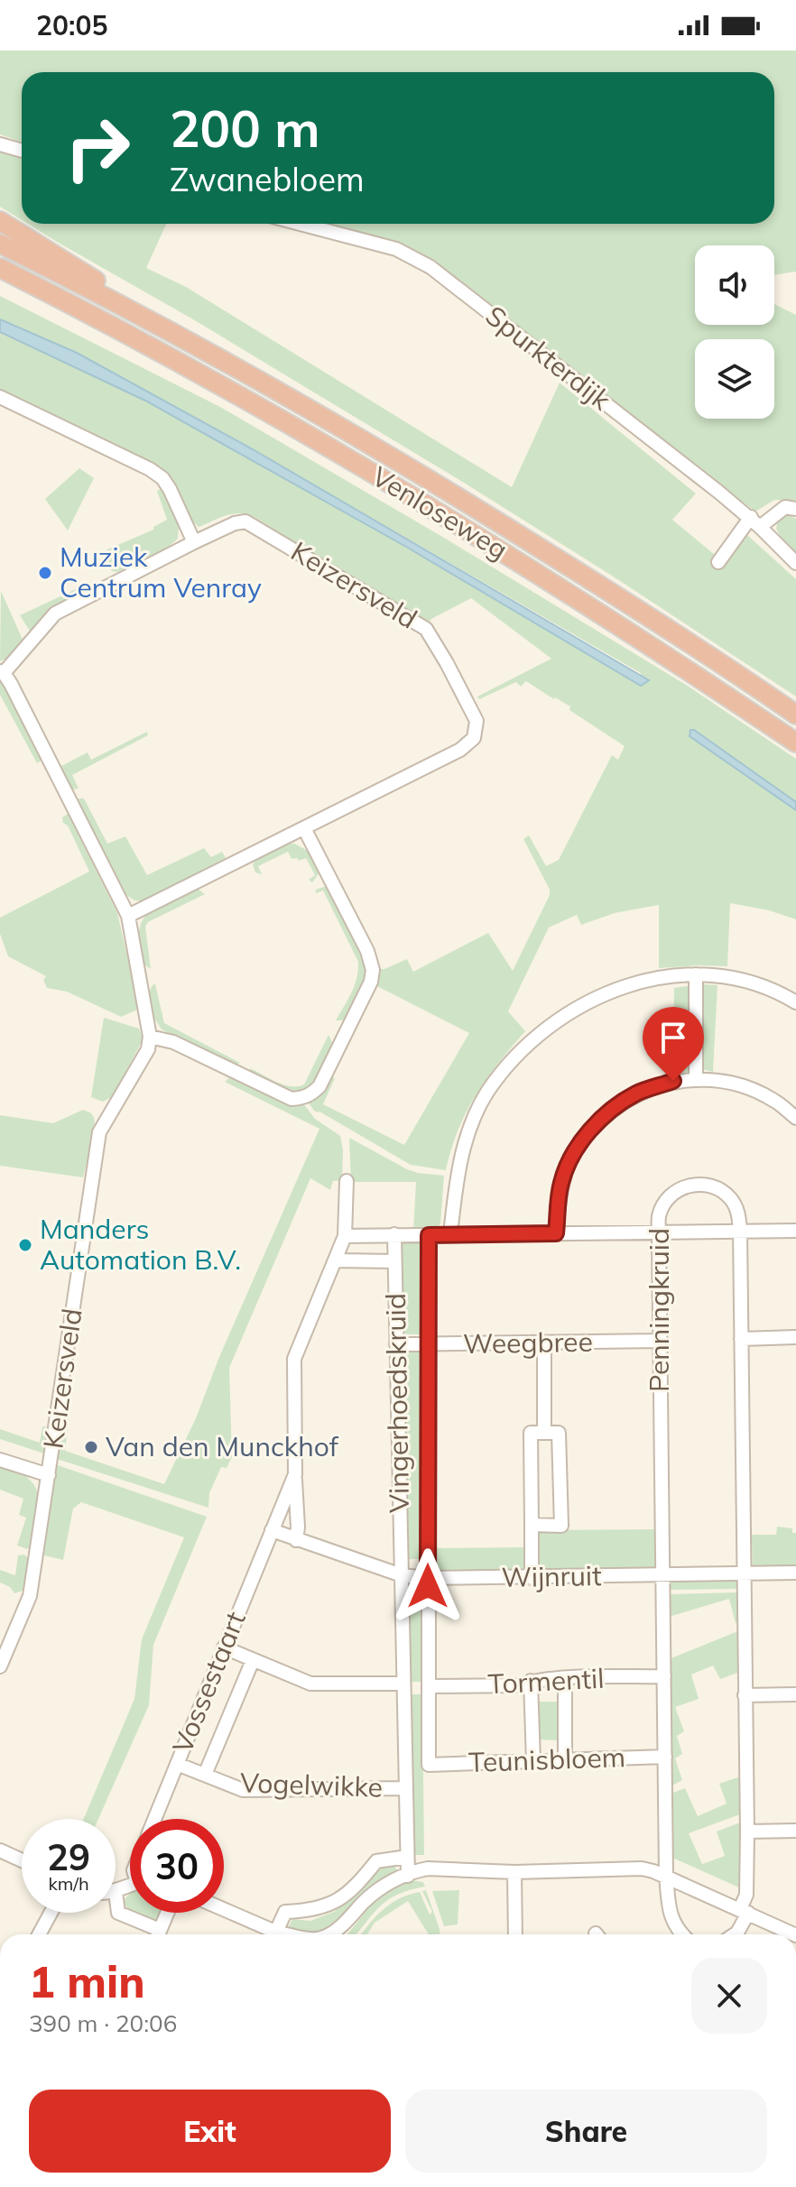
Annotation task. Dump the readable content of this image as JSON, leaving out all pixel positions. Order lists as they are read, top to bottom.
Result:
{
  "streets": {
    "highway": ["Venloseweg"],
    "street": [
      "Spurkterdijk",
      "Keizersveld",
      "Penningkruid",
      "Weegbree",
      "Vingerhoedskruid",
      "Wijnruit",
      "Tormentil",
      "Vossestaart",
      "Teunisbloem",
      "Vogelwikke"
    ]
  },
  "crossings": [
    ["Penningkruid", "Weegbree"],
    ["Penningkruid", "Wijnruit"],
    ["Penningkruid", "Tormentil"],
    ["Penningkruid", "Teunisbloem"],
    ["Weegbree", "Vingerhoedskruid"],
    ["Vingerhoedskruid", "Wijnruit"],
    ["Vingerhoedskruid", "Tormentil"],
    ["Vingerhoedskruid", "Teunisbloem"],
    ["Vingerhoedskruid", "Vogelwikke"],
    ["Wijnruit", "Vossestaart"],
    ["Vossestaart", "Vogelwikke"]
  ],
  "places": ["Muziek Centrum Venray", "Manders Automation B.V.", "Van den Munckhof"],
  "page": {
    "status": "20:05",
    "turn": ["200 m", "Zwanebloem"],
    "speed": "29 km/h",
    "limit": "30",
    "heading": ["1 min", "390 m · 20:06"],
    "buttons": ["Exit", "Share"]
  }
}
